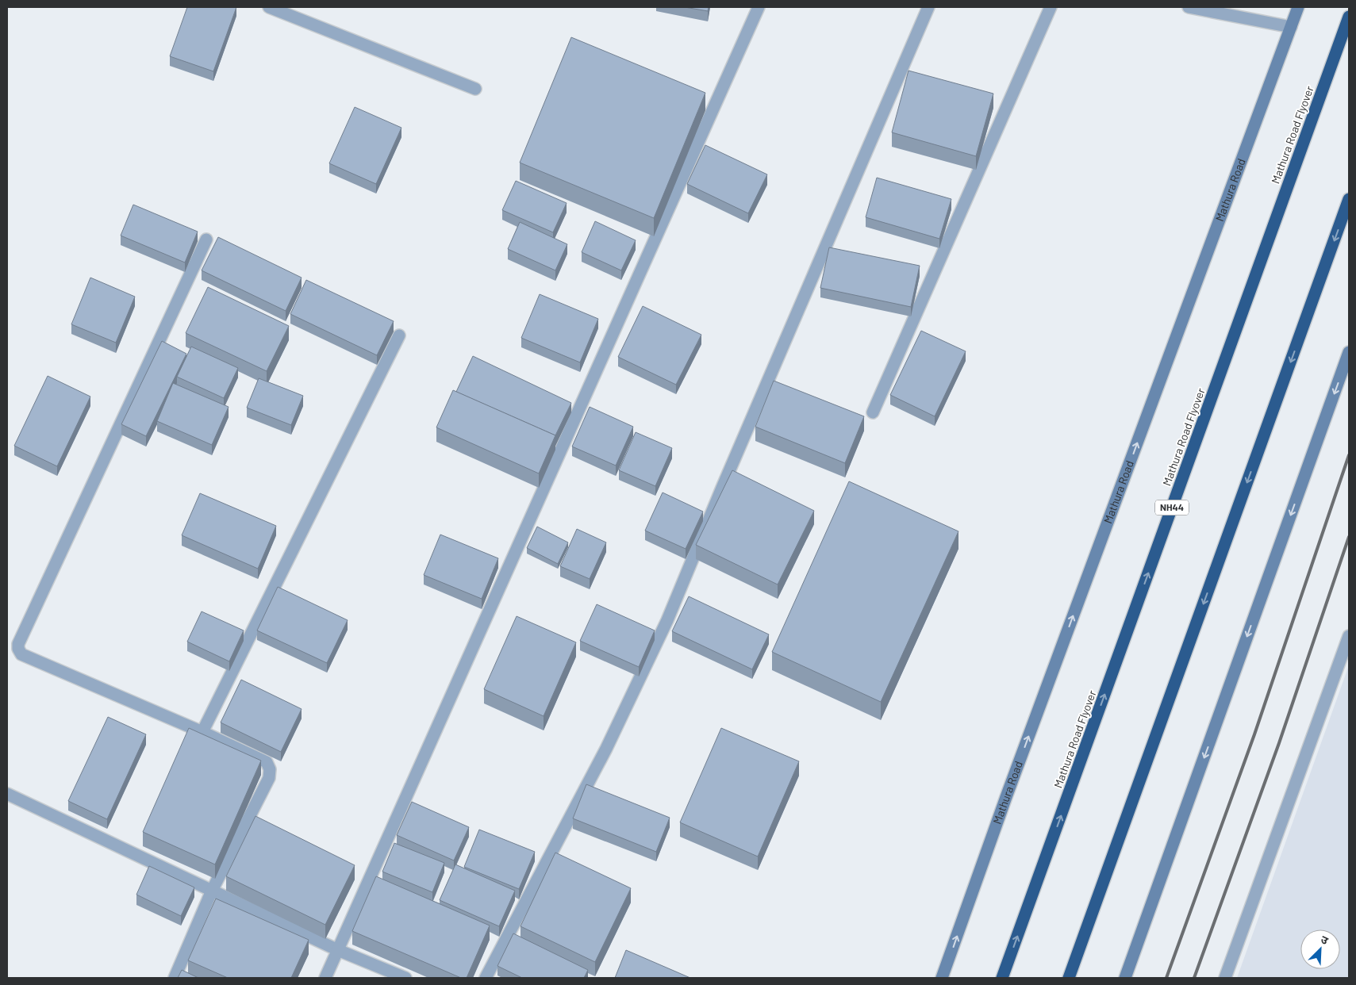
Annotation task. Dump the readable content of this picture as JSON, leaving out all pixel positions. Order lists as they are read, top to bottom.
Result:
{
  "streets": {
    "highway": ["Mathura Road Flyover", "NH44"],
    "main road": ["Mathura Road"]
  },
  "one_way": ["Mathura Road"],
  "north": "top right"
}
